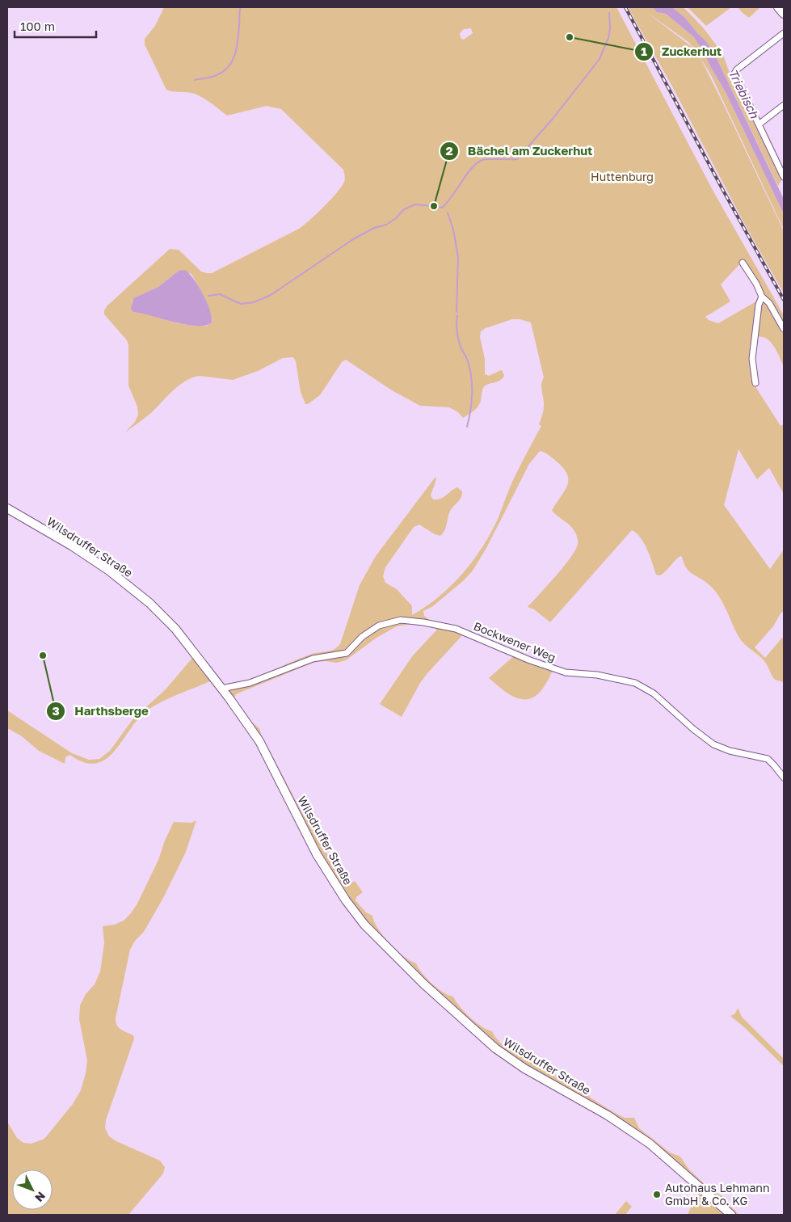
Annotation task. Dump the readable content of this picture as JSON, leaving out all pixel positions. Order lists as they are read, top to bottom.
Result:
{
  "streets": {
    "main road": ["Wilsdruffer Straße"],
    "street": ["Bockwener Weg"]
  },
  "crossings": [
    ["Wilsdruffer Straße", "Bockwener Weg"]
  ],
  "water": ["Triebisch"],
  "parks": ["Huttenburg"],
  "places": [
    "Zuckerhut",
    "Bächel am Zuckerhut",
    "Harthsberge",
    "Autohaus Lehmann GmbH & Co. KG"
  ],
  "scale_bar": "100 m",
  "north": "bottom right"
}
